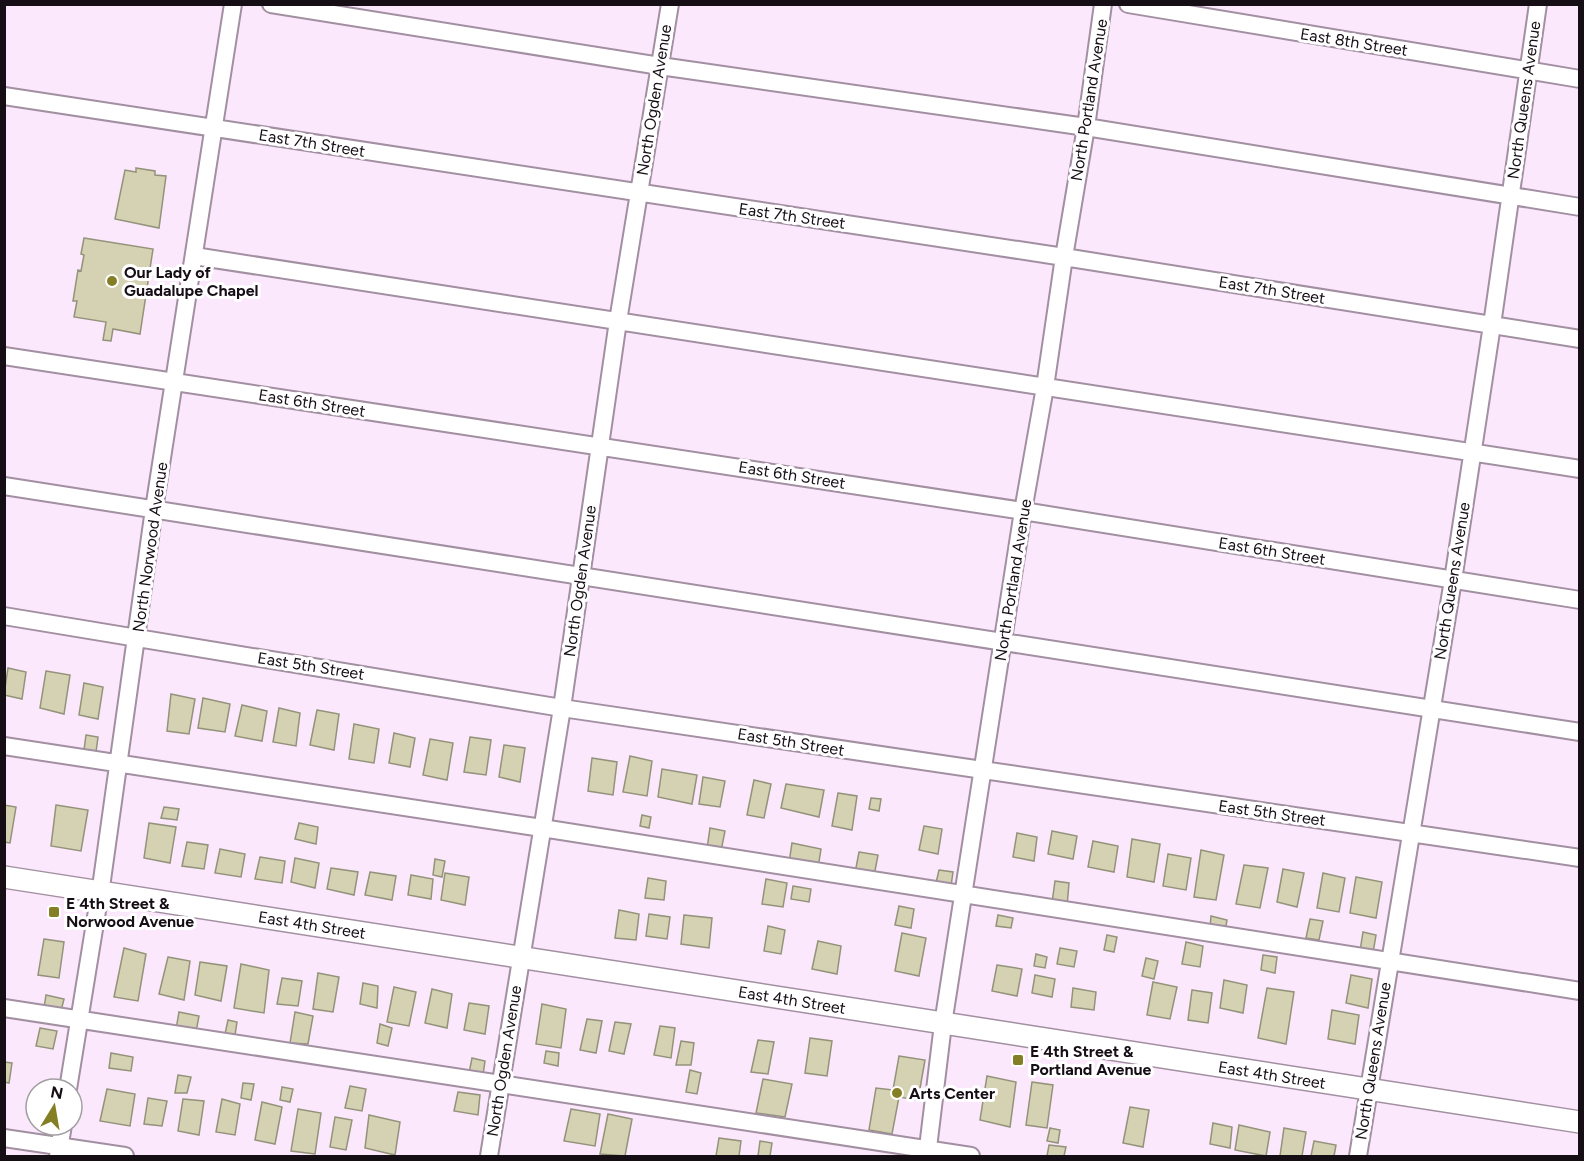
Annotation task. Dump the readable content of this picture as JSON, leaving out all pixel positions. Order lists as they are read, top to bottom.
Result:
{
  "streets": {
    "main road": ["East 4th Street"],
    "street": [
      "East 8th Street",
      "North Ogden Avenue",
      "North Portland Avenue",
      "North Queens Avenue",
      "East 7th Street",
      "East 6th Street",
      "North Norwood Avenue",
      "East 5th Street"
    ]
  },
  "crossings": [
    ["East 8th Street", "North Queens Avenue"],
    ["North Ogden Avenue", "East 7th Street"],
    ["North Ogden Avenue", "East 6th Street"],
    ["North Ogden Avenue", "East 5th Street"],
    ["North Ogden Avenue", "East 4th Street"],
    ["North Portland Avenue", "East 7th Street"],
    ["North Portland Avenue", "East 6th Street"],
    ["North Portland Avenue", "East 5th Street"],
    ["North Portland Avenue", "East 4th Street"],
    ["North Queens Avenue", "East 7th Street"],
    ["North Queens Avenue", "East 6th Street"],
    ["North Queens Avenue", "East 5th Street"],
    ["North Queens Avenue", "East 4th Street"],
    ["East 7th Street", "North Norwood Avenue"],
    ["East 6th Street", "North Norwood Avenue"],
    ["North Norwood Avenue", "East 5th Street"],
    ["North Norwood Avenue", "East 4th Street"]
  ],
  "places": {
    "other": ["Our Lady of Guadalupe Chapel", "Arts Center"],
    "transit": ["E 4th Street & Norwood Avenue", "E 4th Street & Portland Avenue"]
  },
  "north": "top"
}
